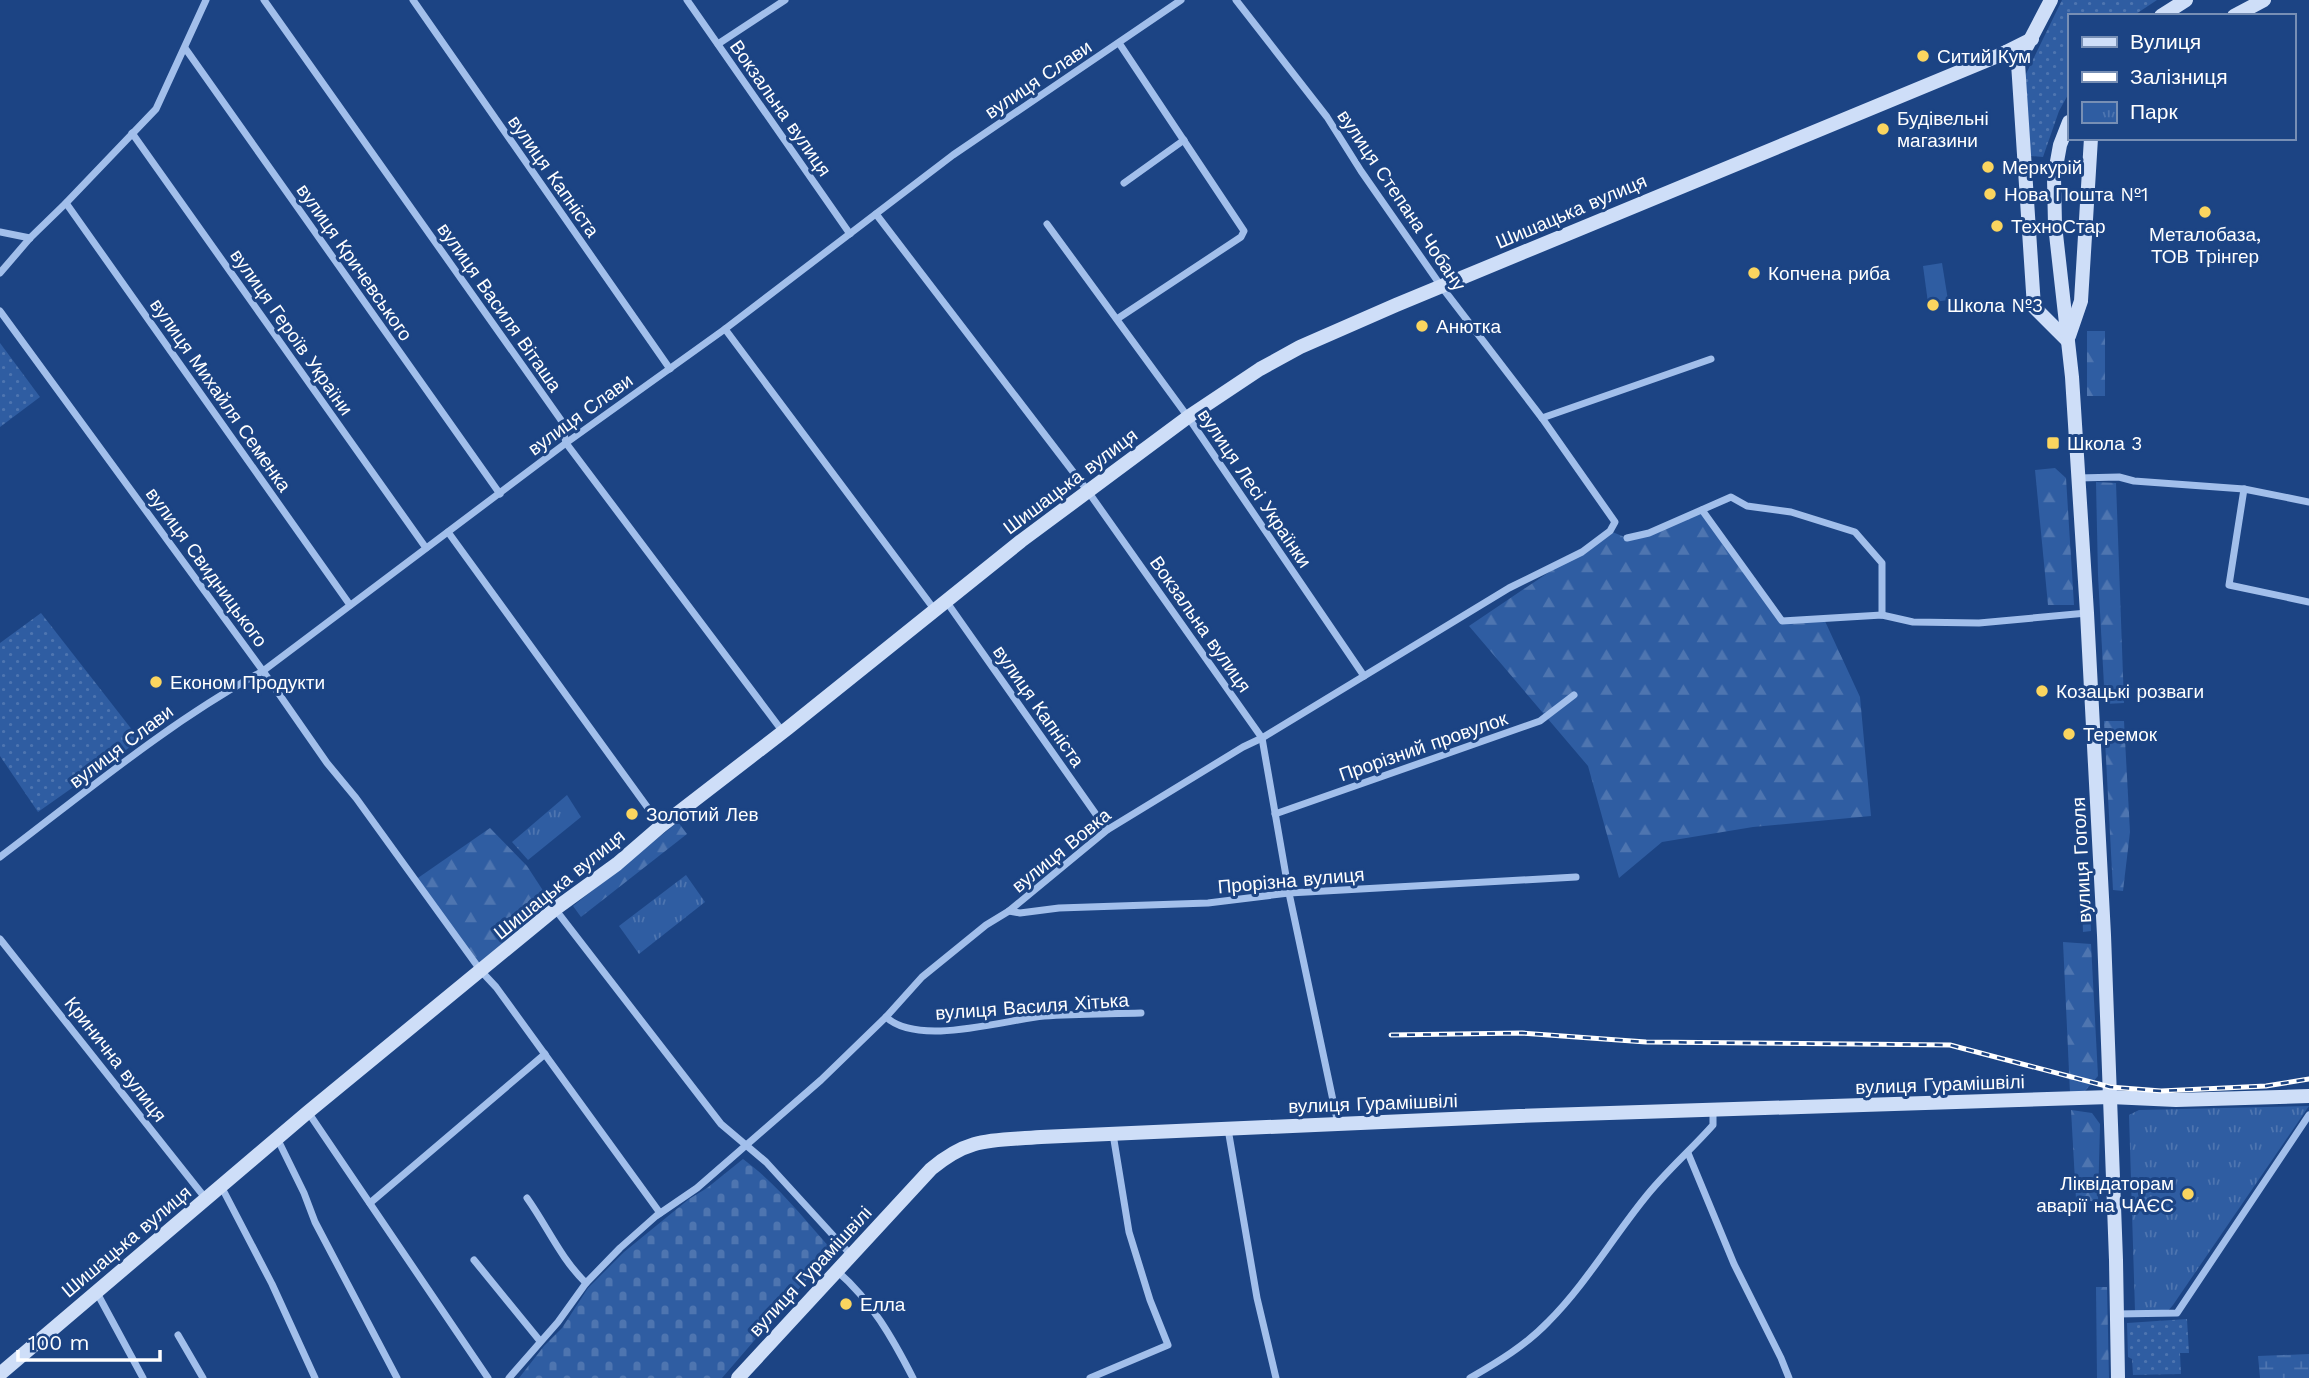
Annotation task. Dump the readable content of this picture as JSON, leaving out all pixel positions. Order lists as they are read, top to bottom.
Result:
{
  "streets": {
    "street": [
      "вулиця Слави",
      "Вокзальна вулиця",
      "вулиця Капніста",
      "вулиця Степана Чобану",
      "Шишацька вулиця",
      "вулиця Кричевського",
      "вулиця Василя Віташа",
      "вулиця Героїв України",
      "вулиця Михайля Семенка",
      "вулиця Лесі Українки",
      "вулиця Свидницького",
      "Прорізний провулок",
      "вулиця Вовка",
      "вулиця Гоголя",
      "Прорізна вулиця",
      "вулиця Василя Хітька",
      "Кринична вулиця",
      "вулиця Гурамішвілі"
    ]
  },
  "crossings": [
    ["вулиця Слави", "Вокзальна вулиця"],
    ["вулиця Слави", "вулиця Капніста"],
    ["вулиця Слави", "вулиця Кричевського"],
    ["вулиця Слави", "вулиця Василя Віташа"],
    ["вулиця Слави", "вулиця Героїв України"],
    ["вулиця Слави", "вулиця Михайля Семенка"],
    ["вулиця Слави", "вулиця Свидницького"],
    ["Вокзальна вулиця", "Шишацька вулиця"],
    ["Вокзальна вулиця", "Прорізний провулок"],
    ["Вокзальна вулиця", "вулиця Вовка"],
    ["Вокзальна вулиця", "Прорізна вулиця"],
    ["Вокзальна вулиця", "вулиця Гурамішвілі"],
    ["вулиця Капніста", "Шишацька вулиця"],
    ["вулиця Капніста", "вулиця Вовка"],
    ["вулиця Степана Чобану", "Шишацька вулиця"],
    ["вулиця Степана Чобану", "вулиця Вовка"],
    ["Шишацька вулиця", "вулиця Василя Віташа"],
    ["Шишацька вулиця", "вулиця Лесі Українки"],
    ["Шишацька вулиця", "вулиця Свидницького"],
    ["Шишацька вулиця", "Кринична вулиця"],
    ["вулиця Лесі Українки", "вулиця Вовка"],
    ["вулиця Свидницького", "вулиця Вовка"],
    ["вулиця Вовка", "Прорізна вулиця"],
    ["вулиця Вовка", "вулиця Василя Хітька"],
    ["вулиця Гоголя", "вулиця Гурамішвілі"]
  ],
  "places": {
    "other": [
      "Ситий Кум",
      "Будівельні магазини",
      "Меркурій",
      "Нова Пошта №1",
      "Металобаза, ТОВ Трінгер",
      "ТехноСтар",
      "Копчена риба",
      "Школа №3",
      "Анютка",
      "Економ Продукти",
      "Козацькі розваги",
      "Теремок",
      "Золотий Лев",
      "Ліквідаторам аварії на ЧАЄС",
      "Елла"
    ],
    "transit": ["Школа 3"]
  },
  "legend": ["Вулиця", "Залізниця", "Парк"],
  "scale_bar": "100 m"
}
